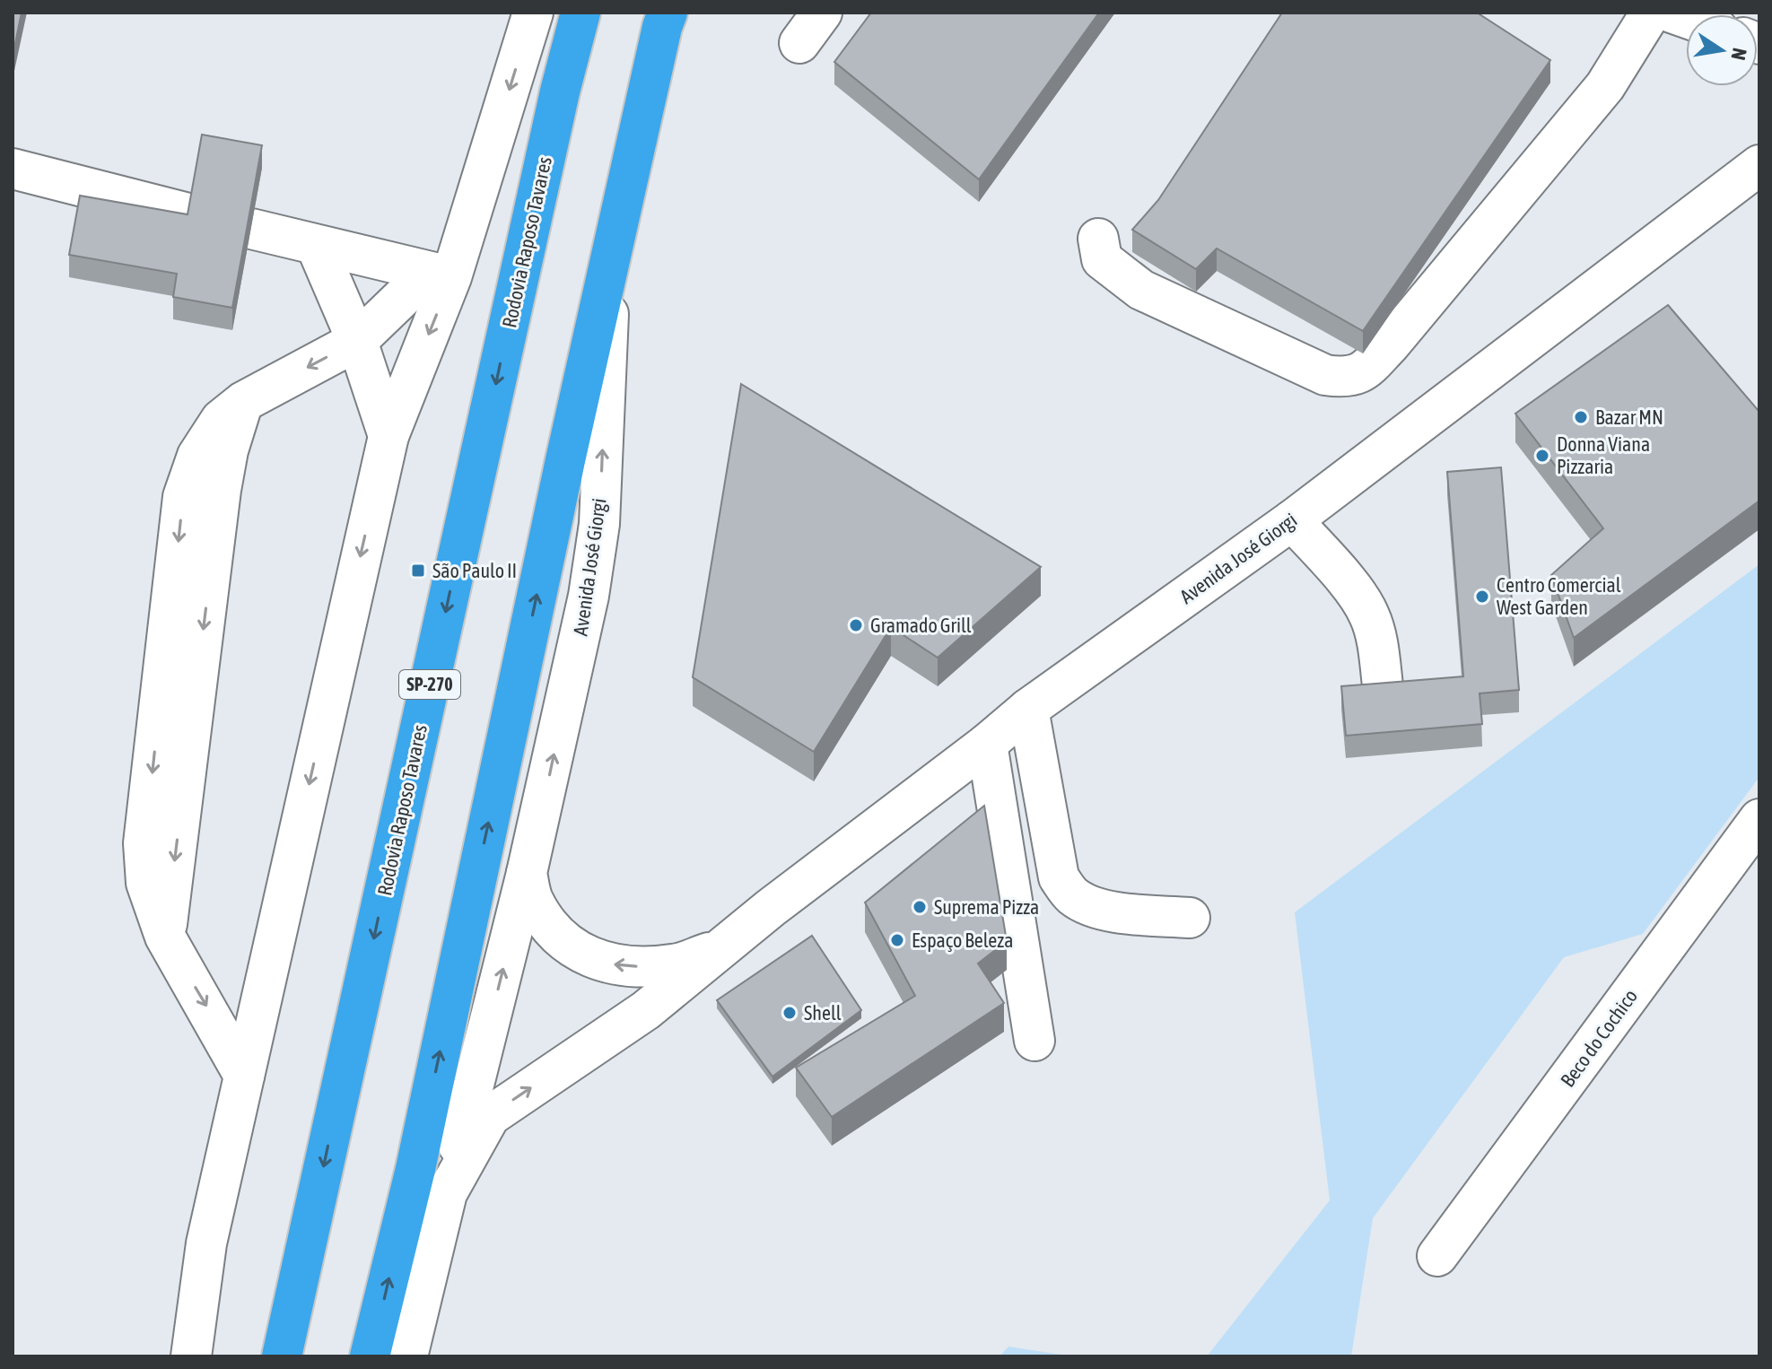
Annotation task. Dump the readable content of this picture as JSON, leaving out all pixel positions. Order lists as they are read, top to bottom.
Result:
{
  "streets": {
    "highway": ["Rodovia Raposo Tavares", "SP-270"],
    "street": ["Avenida José Giorgi", "Beco do Cochico"]
  },
  "places": {
    "other": [
      "Bazar MN",
      "Donna Viana Pizzaria",
      "Centro Comercial West Garden",
      "Gramado Grill",
      "Suprema Pizza",
      "Espaço Beleza",
      "Shell"
    ],
    "transit": ["São Paulo II"]
  },
  "north": "right"
}
